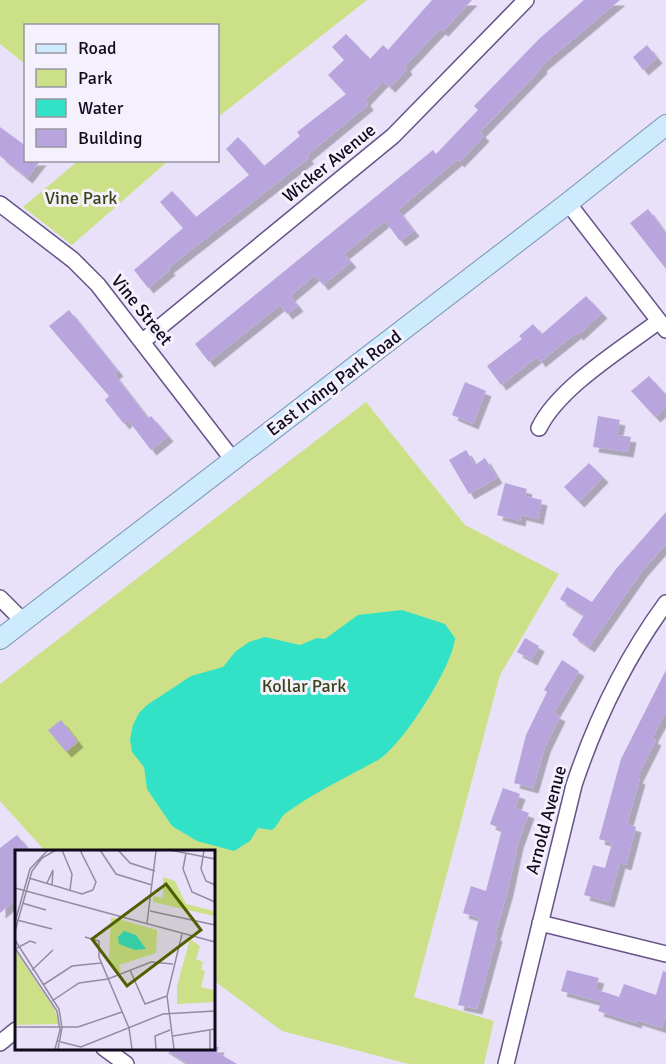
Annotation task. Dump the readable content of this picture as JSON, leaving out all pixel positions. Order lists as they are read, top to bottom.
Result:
{
  "streets": {
    "main road": ["East Irving Park Road"],
    "street": ["Wicker Avenue", "Vine Street", "Arnold Avenue"]
  },
  "crossings": [
    ["Wicker Avenue", "Vine Street"],
    ["Vine Street", "East Irving Park Road"]
  ],
  "parks": ["Vine Park", "Kollar Park"],
  "legend": [
    "Road",
    "Park",
    "Water",
    "Building"
  ]
}
